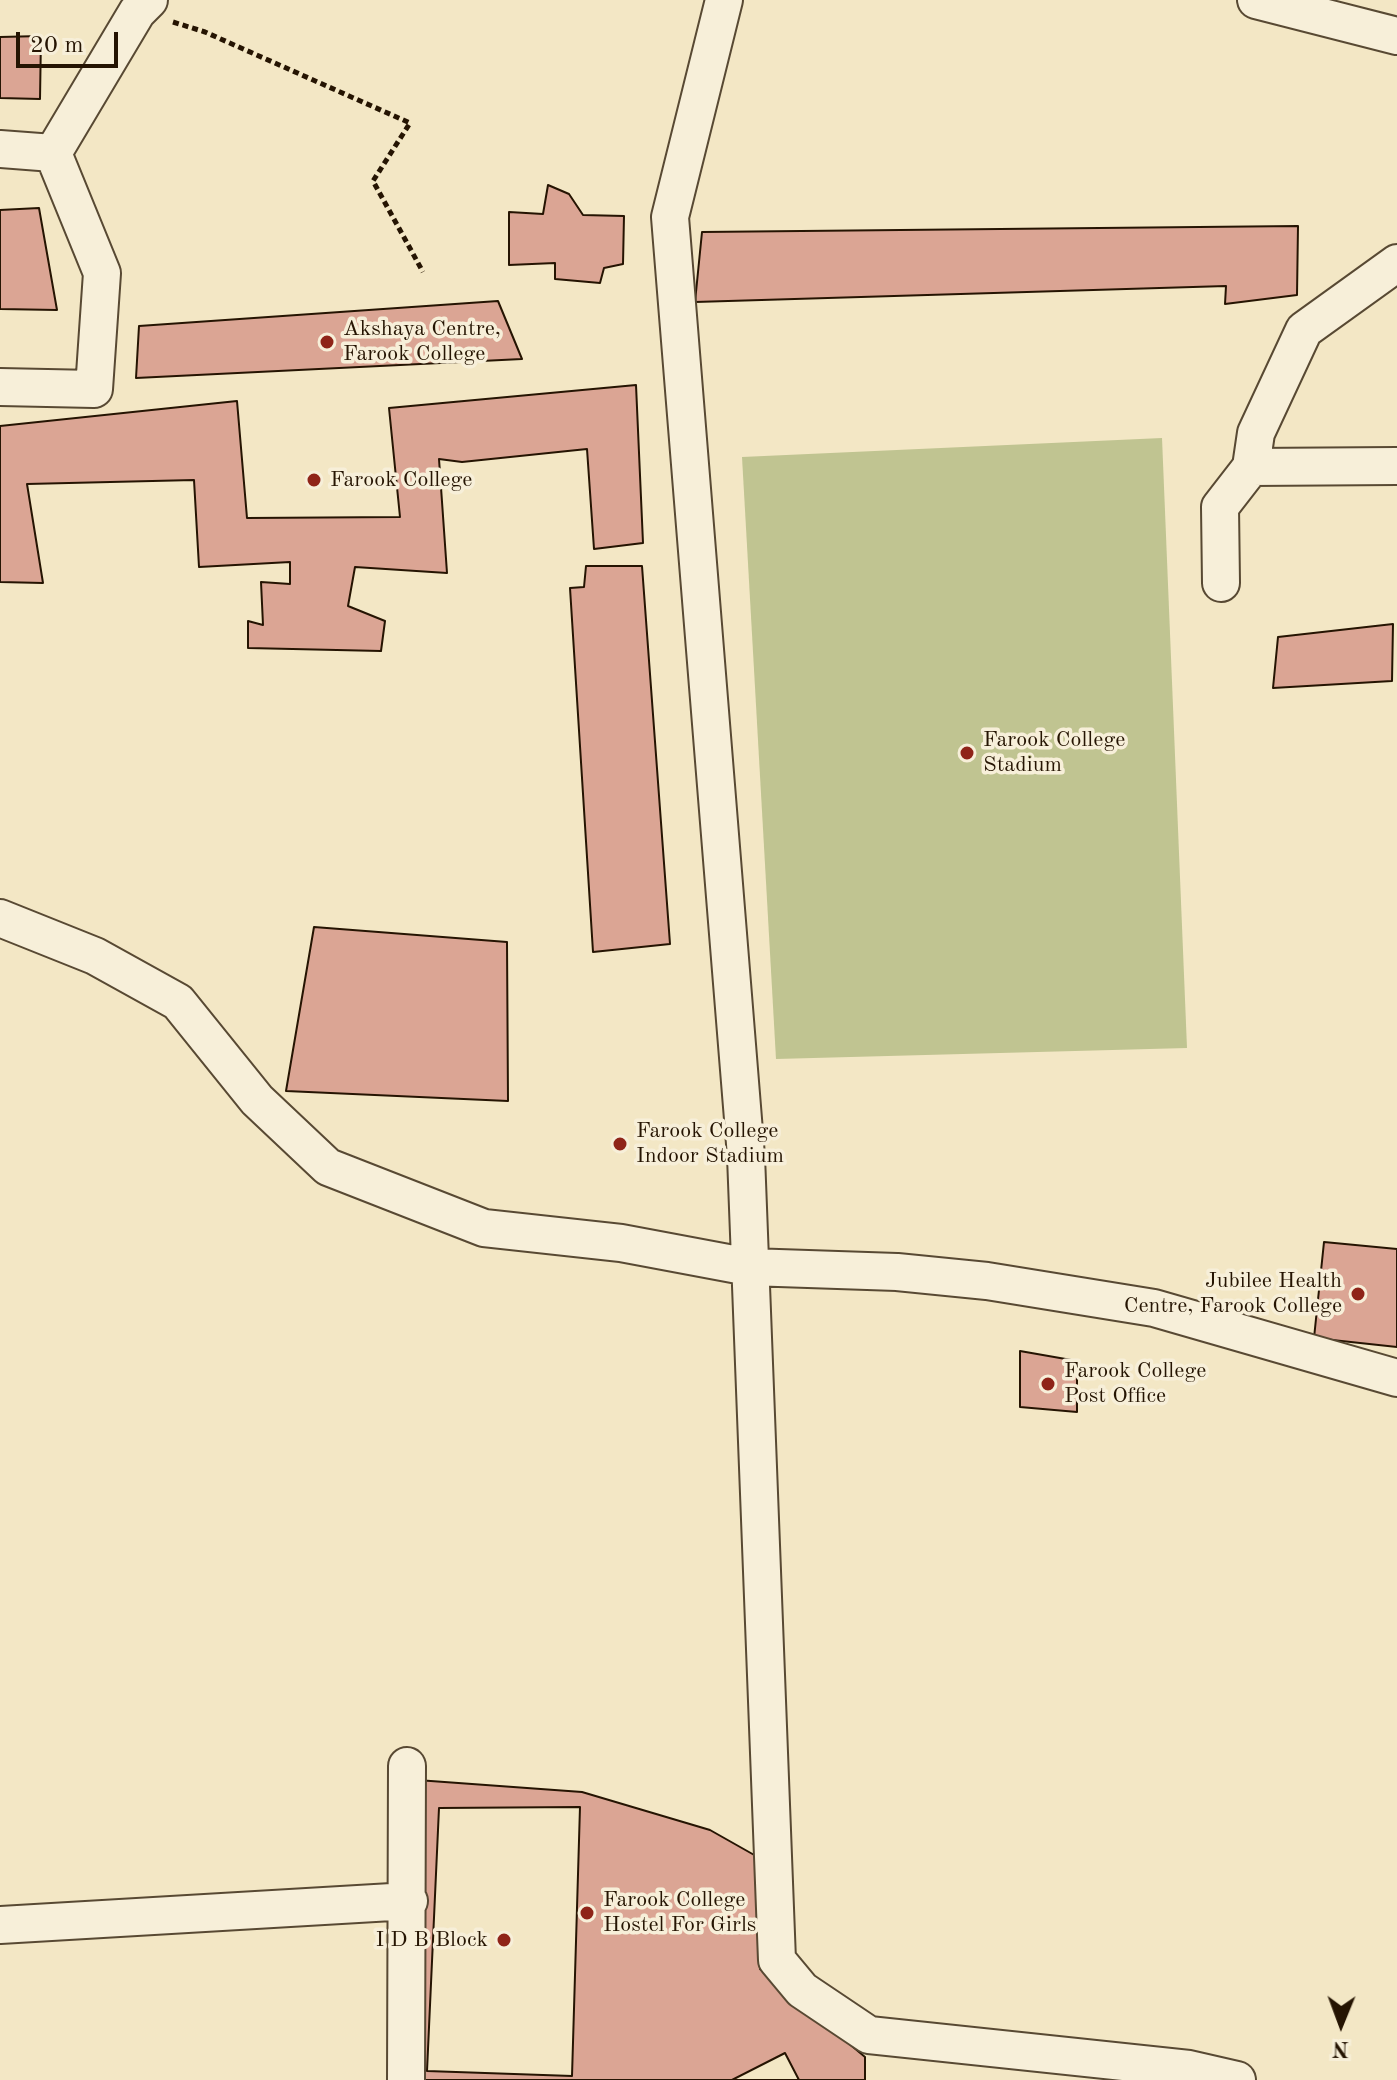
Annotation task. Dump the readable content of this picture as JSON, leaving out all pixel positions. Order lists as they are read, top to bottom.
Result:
{
  "places": [
    "Akshaya Centre, Farook College",
    "Farook College",
    "Farook College Stadium",
    "Farook College Indoor Stadium",
    "Jubilee Health Centre, Farook College",
    "Farook College Post Office",
    "Farook College Hostel For Girls",
    "I D B Block"
  ],
  "scale_bar": "20 m",
  "north": "bottom"
}
